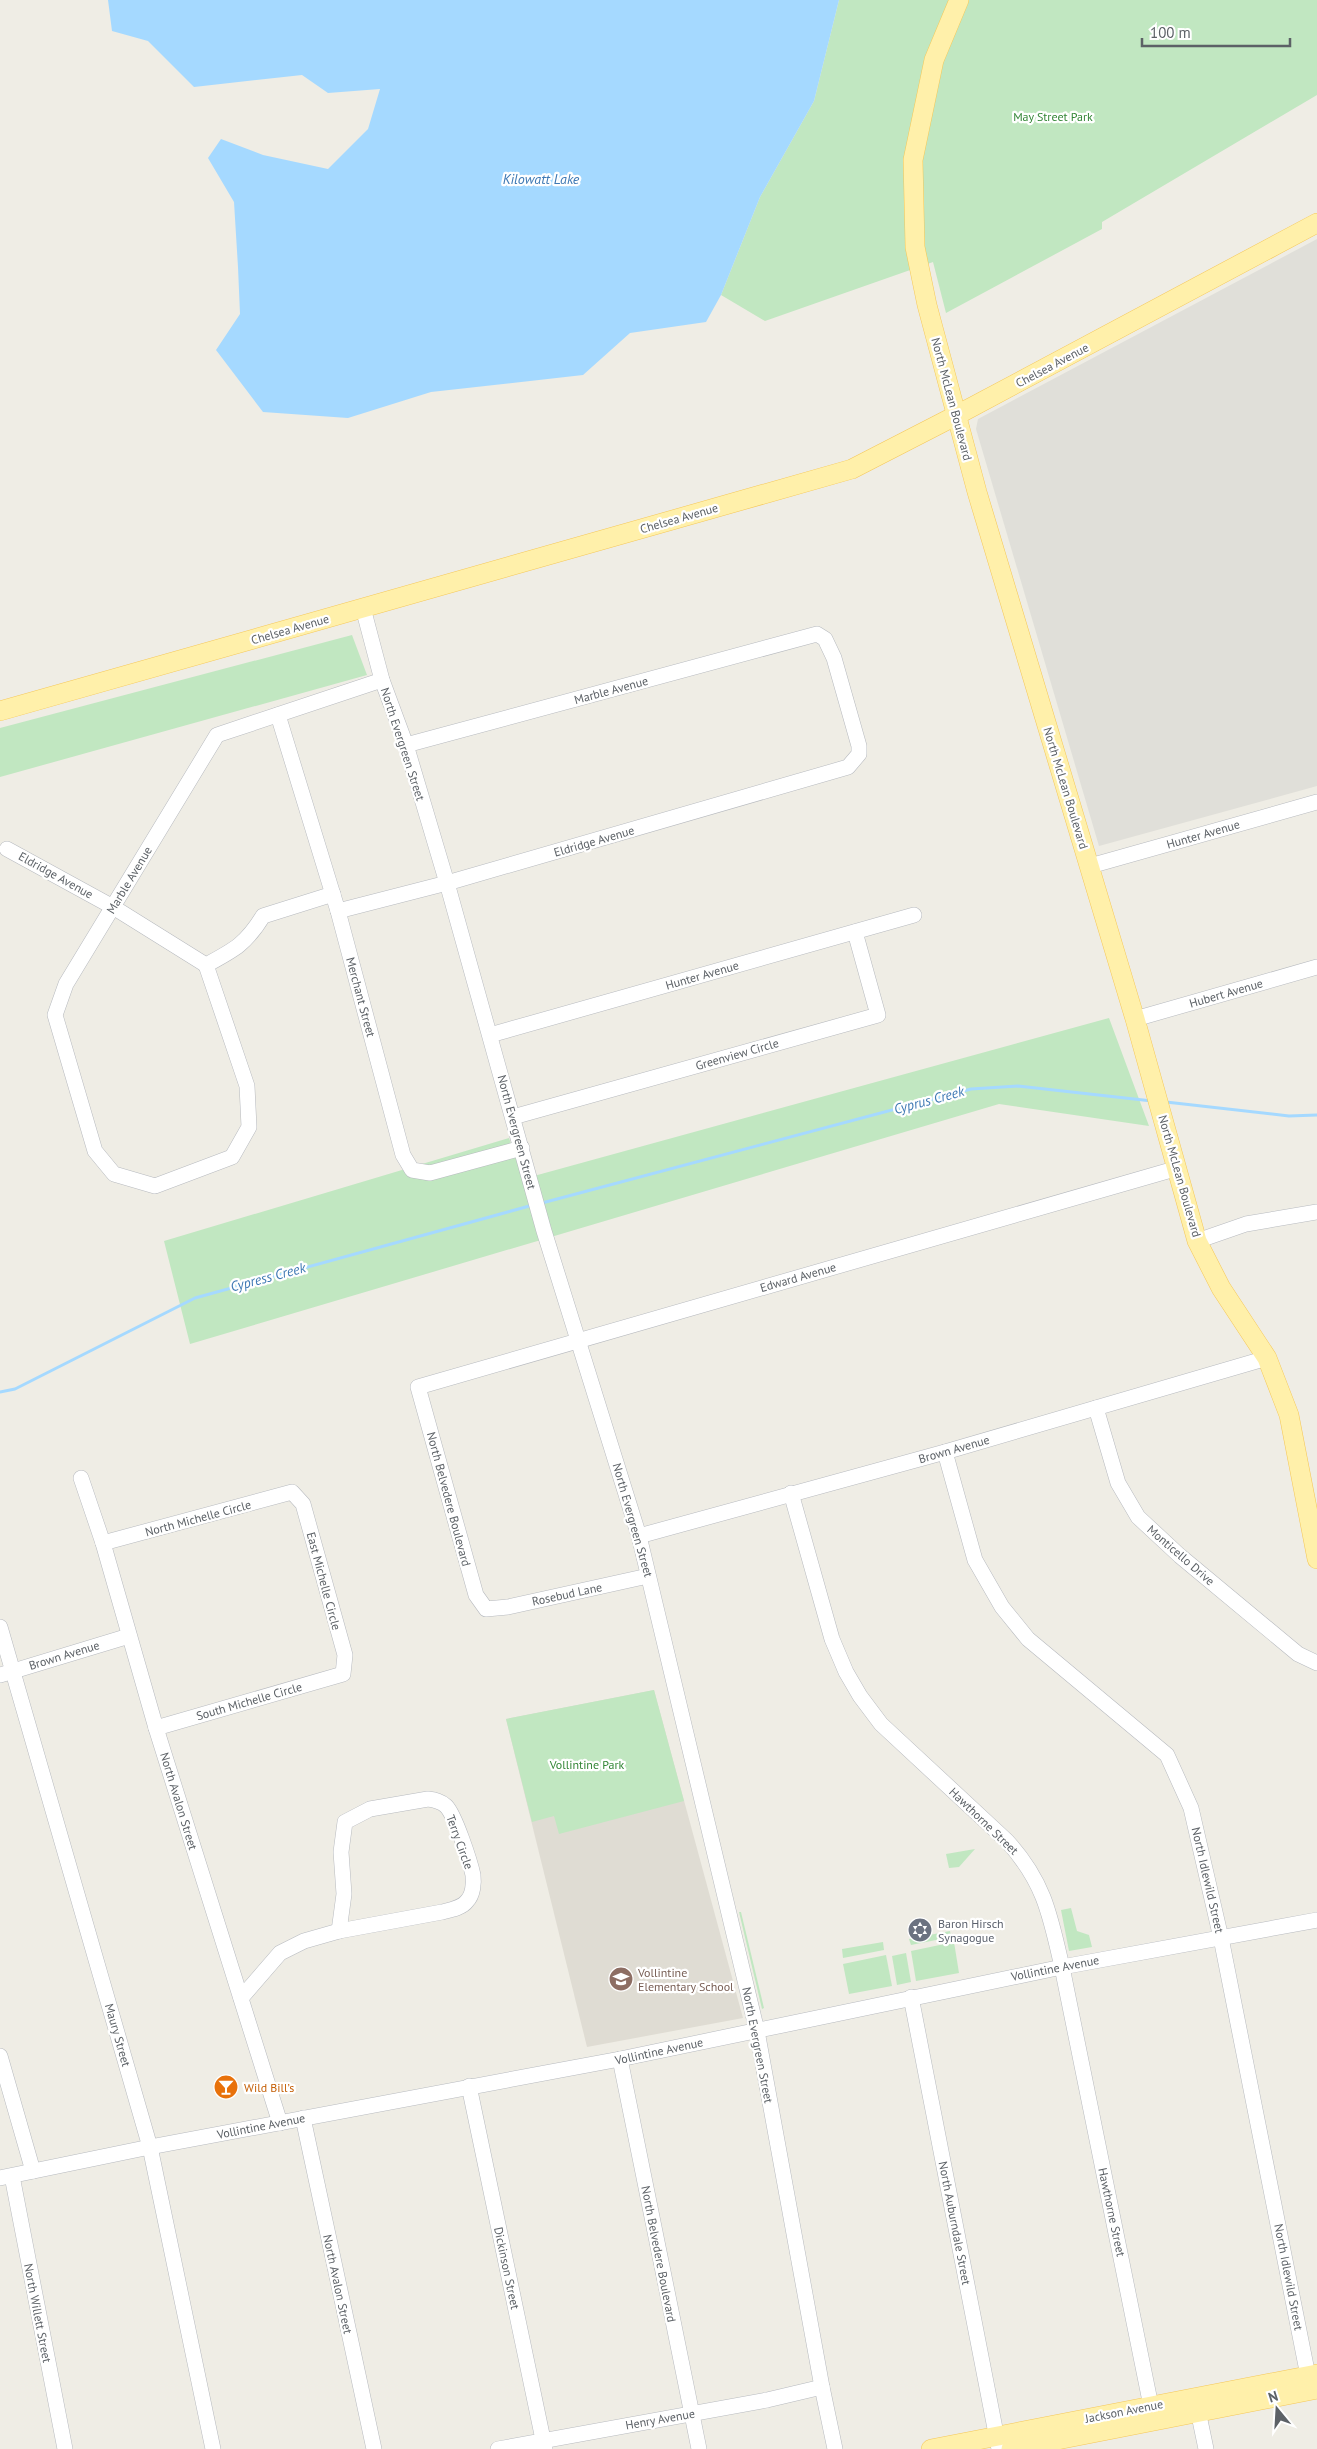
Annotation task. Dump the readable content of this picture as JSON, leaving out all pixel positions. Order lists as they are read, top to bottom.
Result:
{
  "streets": {
    "main road": ["Chelsea Avenue", "North McLean Boulevard", "Jackson Avenue"],
    "street": [
      "Marble Avenue",
      "North Evergreen Street",
      "Hunter Avenue",
      "Eldridge Avenue",
      "Hubert Avenue",
      "Merchant Street",
      "Greenview Circle",
      "Edward Avenue",
      "Brown Avenue",
      "North Belvedere Boulevard",
      "North Michelle Circle",
      "Monticello Drive",
      "East Michelle Circle",
      "Rosebud Lane",
      "South Michelle Circle",
      "North Avalon Street",
      "Hawthorne Street",
      "Terry Circle",
      "North Idlewild Street",
      "Vollintine Avenue",
      "Maury Street",
      "North Auburndale Street",
      "Dickinson Street",
      "North Willett Street",
      "Henry Avenue"
    ]
  },
  "crossings": [
    ["Chelsea Avenue", "North McLean Boulevard"],
    ["Chelsea Avenue", "North Evergreen Street"],
    ["North McLean Boulevard", "Hunter Avenue"],
    ["North McLean Boulevard", "Hubert Avenue"],
    ["North McLean Boulevard", "Edward Avenue"],
    ["North McLean Boulevard", "Brown Avenue"],
    ["Marble Avenue", "North Evergreen Street"],
    ["Marble Avenue", "Eldridge Avenue"],
    ["Marble Avenue", "Merchant Street"],
    ["North Evergreen Street", "Hunter Avenue"],
    ["North Evergreen Street", "Eldridge Avenue"],
    ["North Evergreen Street", "Merchant Street"],
    ["North Evergreen Street", "Greenview Circle"],
    ["North Evergreen Street", "Edward Avenue"],
    ["North Evergreen Street", "Brown Avenue"],
    ["North Evergreen Street", "Rosebud Lane"],
    ["North Evergreen Street", "Vollintine Avenue"],
    ["North Evergreen Street", "Henry Avenue"],
    ["Hunter Avenue", "Greenview Circle"],
    ["Eldridge Avenue", "Merchant Street"],
    ["Edward Avenue", "North Belvedere Boulevard"],
    ["Brown Avenue", "Monticello Drive"],
    ["Brown Avenue", "North Avalon Street"],
    ["Brown Avenue", "Hawthorne Street"],
    ["Brown Avenue", "North Idlewild Street"],
    ["Brown Avenue", "Maury Street"],
    ["North Belvedere Boulevard", "Rosebud Lane"],
    ["North Belvedere Boulevard", "Vollintine Avenue"],
    ["North Belvedere Boulevard", "Henry Avenue"],
    ["North Michelle Circle", "East Michelle Circle"],
    ["North Michelle Circle", "North Avalon Street"],
    ["East Michelle Circle", "South Michelle Circle"],
    ["South Michelle Circle", "North Avalon Street"],
    ["North Avalon Street", "Terry Circle"],
    ["North Avalon Street", "Vollintine Avenue"],
    ["Hawthorne Street", "Vollintine Avenue"],
    ["Hawthorne Street", "Jackson Avenue"],
    ["North Idlewild Street", "Vollintine Avenue"],
    ["North Idlewild Street", "Jackson Avenue"],
    ["Vollintine Avenue", "Maury Street"],
    ["Vollintine Avenue", "North Auburndale Street"],
    ["Vollintine Avenue", "Dickinson Street"],
    ["Vollintine Avenue", "North Willett Street"],
    ["North Auburndale Street", "Jackson Avenue"],
    ["Dickinson Street", "Henry Avenue"]
  ],
  "water": ["Kilowatt Lake", "Cyprus Creek", "Cypress Creek"],
  "parks": ["May Street Park", "Vollintine Park"],
  "places": {
    "synagogue": ["Baron Hirsch Synagogue"],
    "school or university": ["Vollintine Elementary School"],
    "bar": ["Wild Bill’s"]
  },
  "scale_bar": "100 m",
  "north": "top"
}
